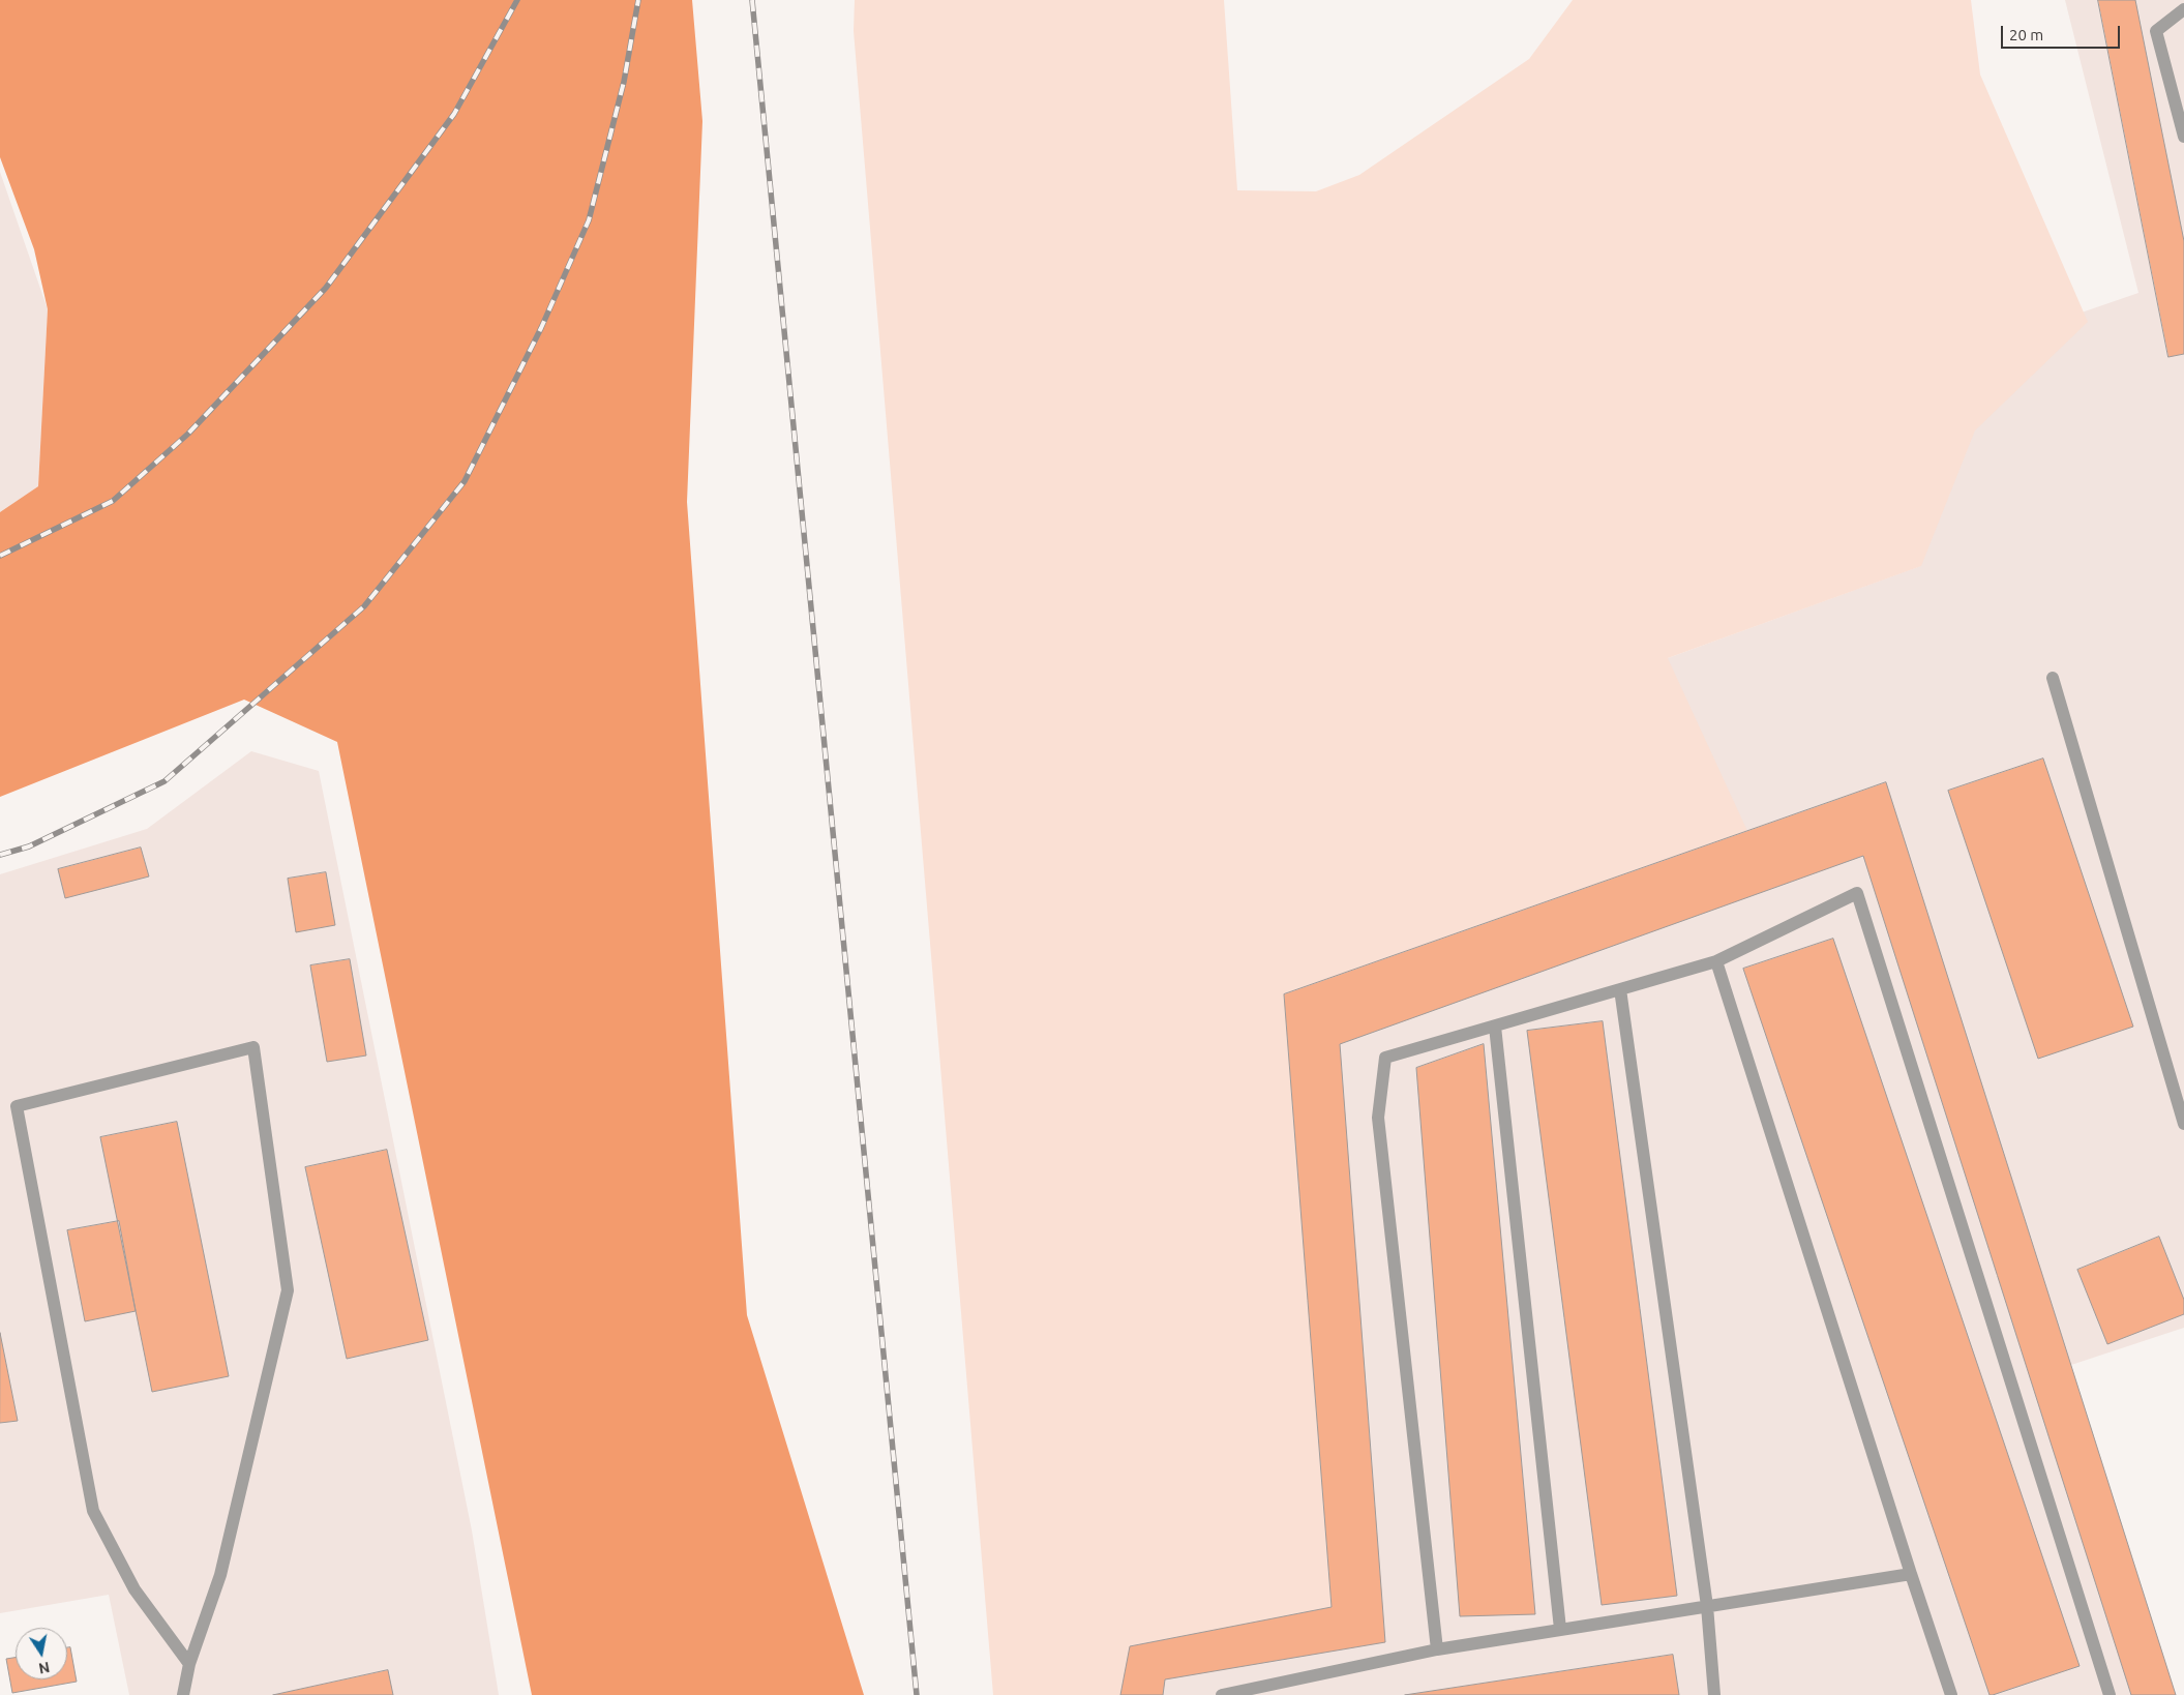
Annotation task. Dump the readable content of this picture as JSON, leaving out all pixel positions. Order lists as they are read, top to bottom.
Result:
{
  "scale_bar": "20 m",
  "north": "bottom"
}
